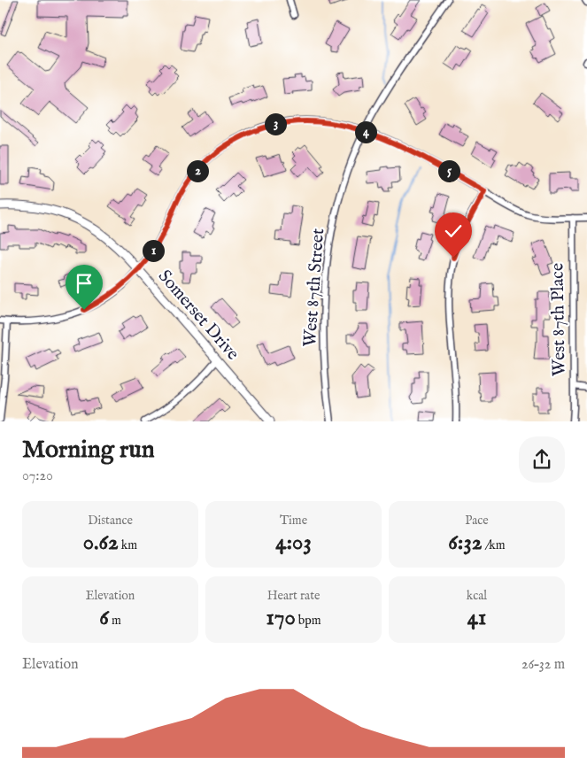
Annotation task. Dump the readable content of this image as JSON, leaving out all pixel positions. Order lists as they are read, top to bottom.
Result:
{
  "streets": {
    "street": ["West 87th Street", "Somerset Drive", "West 87th Place"]
  },
  "page": {
    "pins": [
      "3",
      "4",
      "2",
      "5",
      "1"
    ],
    "heading": ["Morning run", "07:20"],
    "stats": [
      ["Distance", "0.62 km"],
      ["Time", "4:03"],
      ["Pace", "6:32 /km"],
      ["Elevation", "6 m"],
      ["Heart rate", "170 bpm"],
      ["kcal", "41"]
    ],
    "chart": ["Elevation", "26–32 m"]
  }
}
